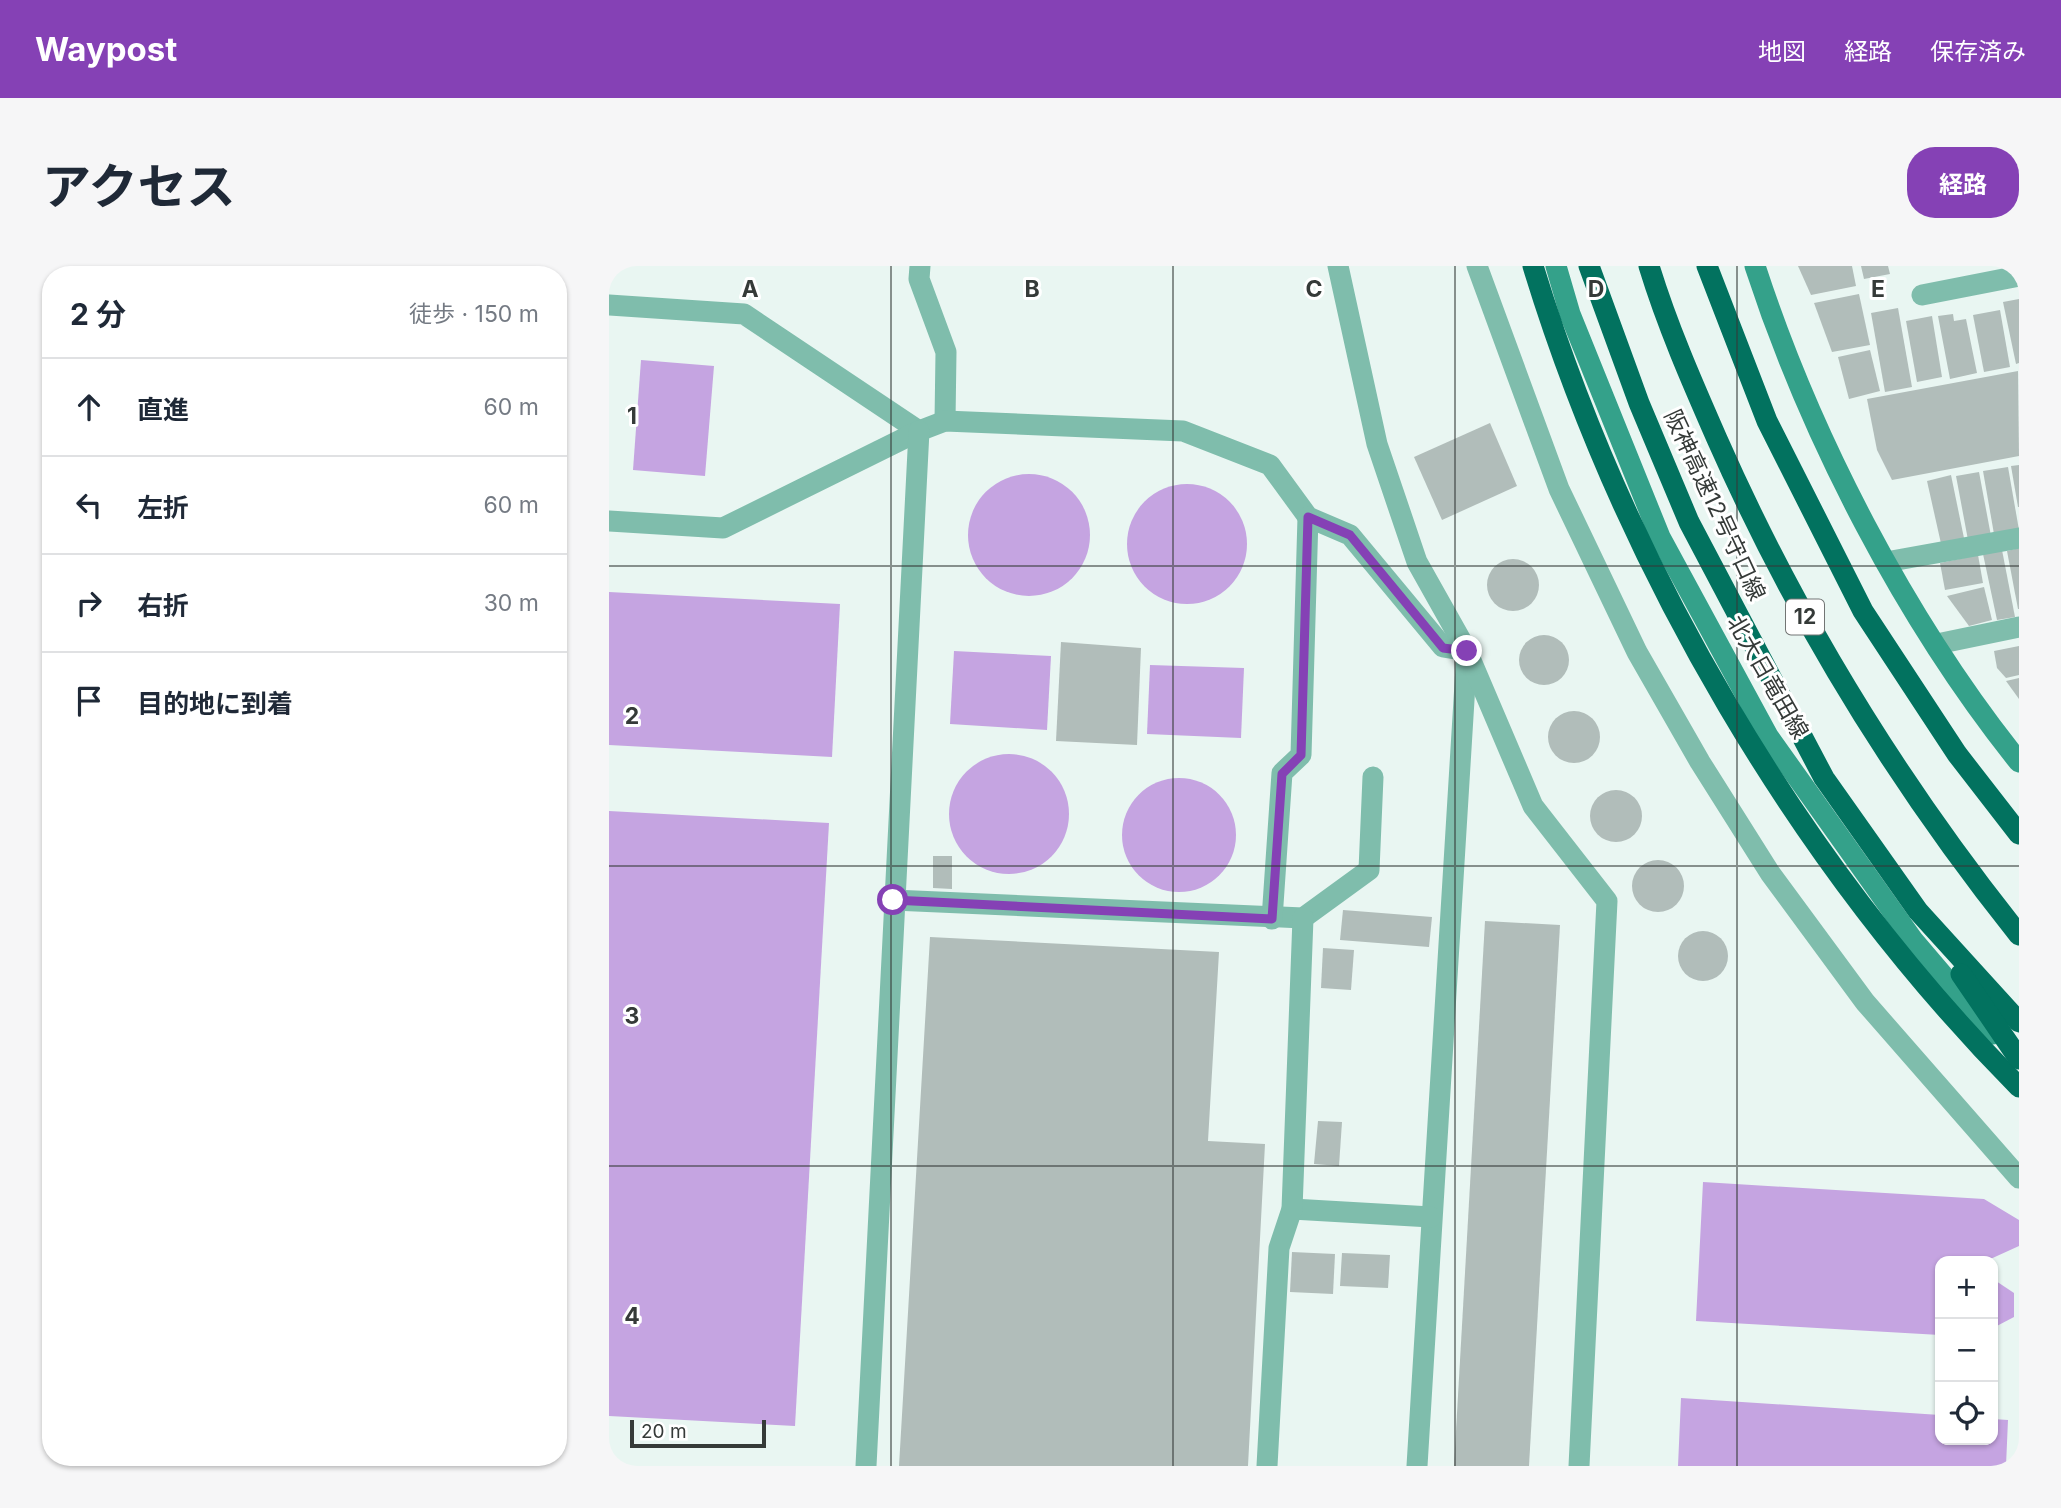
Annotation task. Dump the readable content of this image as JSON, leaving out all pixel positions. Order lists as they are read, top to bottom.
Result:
{
  "streets": {
    "highway": ["阪神高速12号守口線", "12"],
    "main road": ["北大日竜田線"]
  },
  "scale_bar": "20 m",
  "page": {
    "header": "Waypost",
    "nav": ["地図", "経路", "保存済み"],
    "title": "アクセス",
    "buttons": "経路",
    "heading": ["2 分", "徒歩 · 150 m"],
    "list": [
      ["直進", "60 m"],
      ["左折", "60 m"],
      ["右折", "30 m"],
      "目的地に到着"
    ],
    "map_buttons": ["+", "−"],
    "scale": "20 m"
  },
  "grid": {
    "columns": [
      "A",
      "B",
      "C",
      "D",
      "E"
    ],
    "rows": [
      "1",
      "2",
      "3",
      "4"
    ]
  }
}
